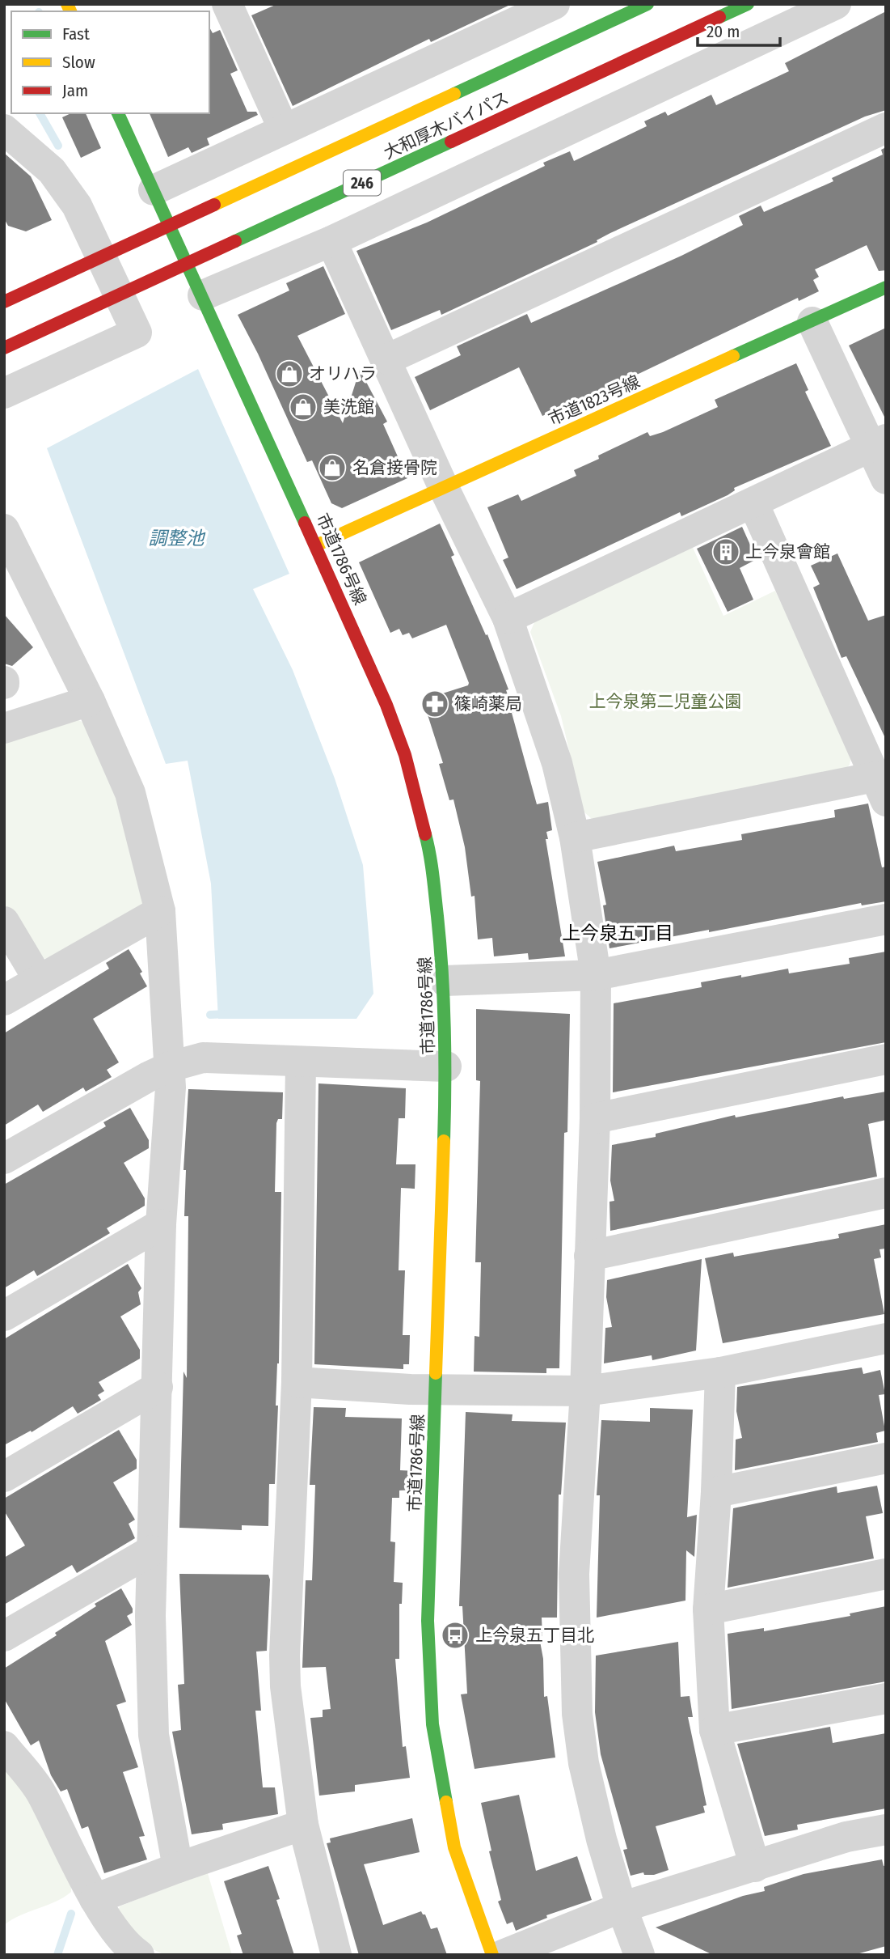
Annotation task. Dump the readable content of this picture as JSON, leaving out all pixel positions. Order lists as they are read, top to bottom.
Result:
{
  "streets": {
    "main road": [
      "大和厚木バイパス",
      "246",
      "市道1823号線",
      "市道1786号線"
    ]
  },
  "crossings": [
    ["市道1823号線", "市道1786号線"]
  ],
  "districts": ["上今泉五丁目"],
  "water": ["調整池"],
  "parks": ["上今泉第二児童公園"],
  "places": {
    "shop": ["オリハラ", "美洗館", "名倉接骨院"],
    "building": ["上今泉會館"],
    "pharmacy": ["篠崎薬局"],
    "bus stop": ["上今泉五丁目北"]
  },
  "legend": ["Fast", "Slow", "Jam"],
  "scale_bar": "20 m"
}
